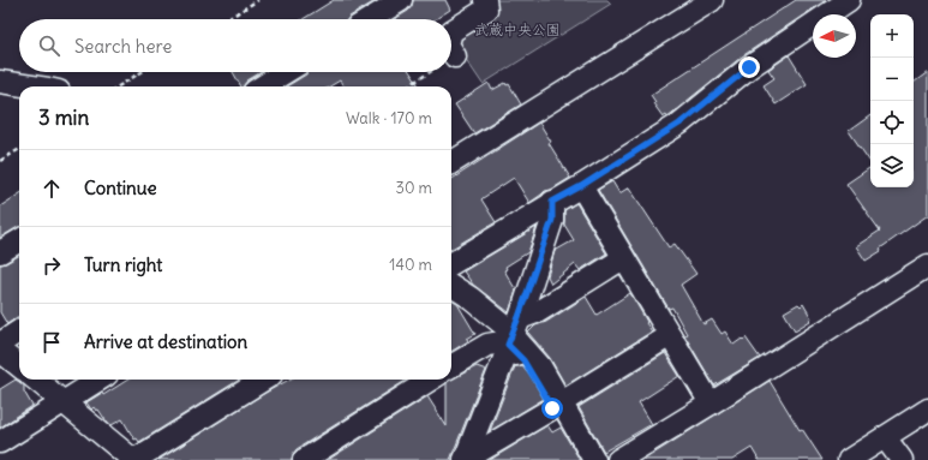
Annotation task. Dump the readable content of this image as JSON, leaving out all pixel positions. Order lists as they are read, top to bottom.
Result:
{
  "parks": ["武蔵中央公園"],
  "north": "left",
  "page": {
    "map_buttons": ["+", "−"],
    "search": "Search here",
    "heading": ["3 min", "Walk · 170 m"],
    "list": [
      ["Continue", "30 m"],
      ["Turn right", "140 m"],
      "Arrive at destination"
    ]
  }
}
